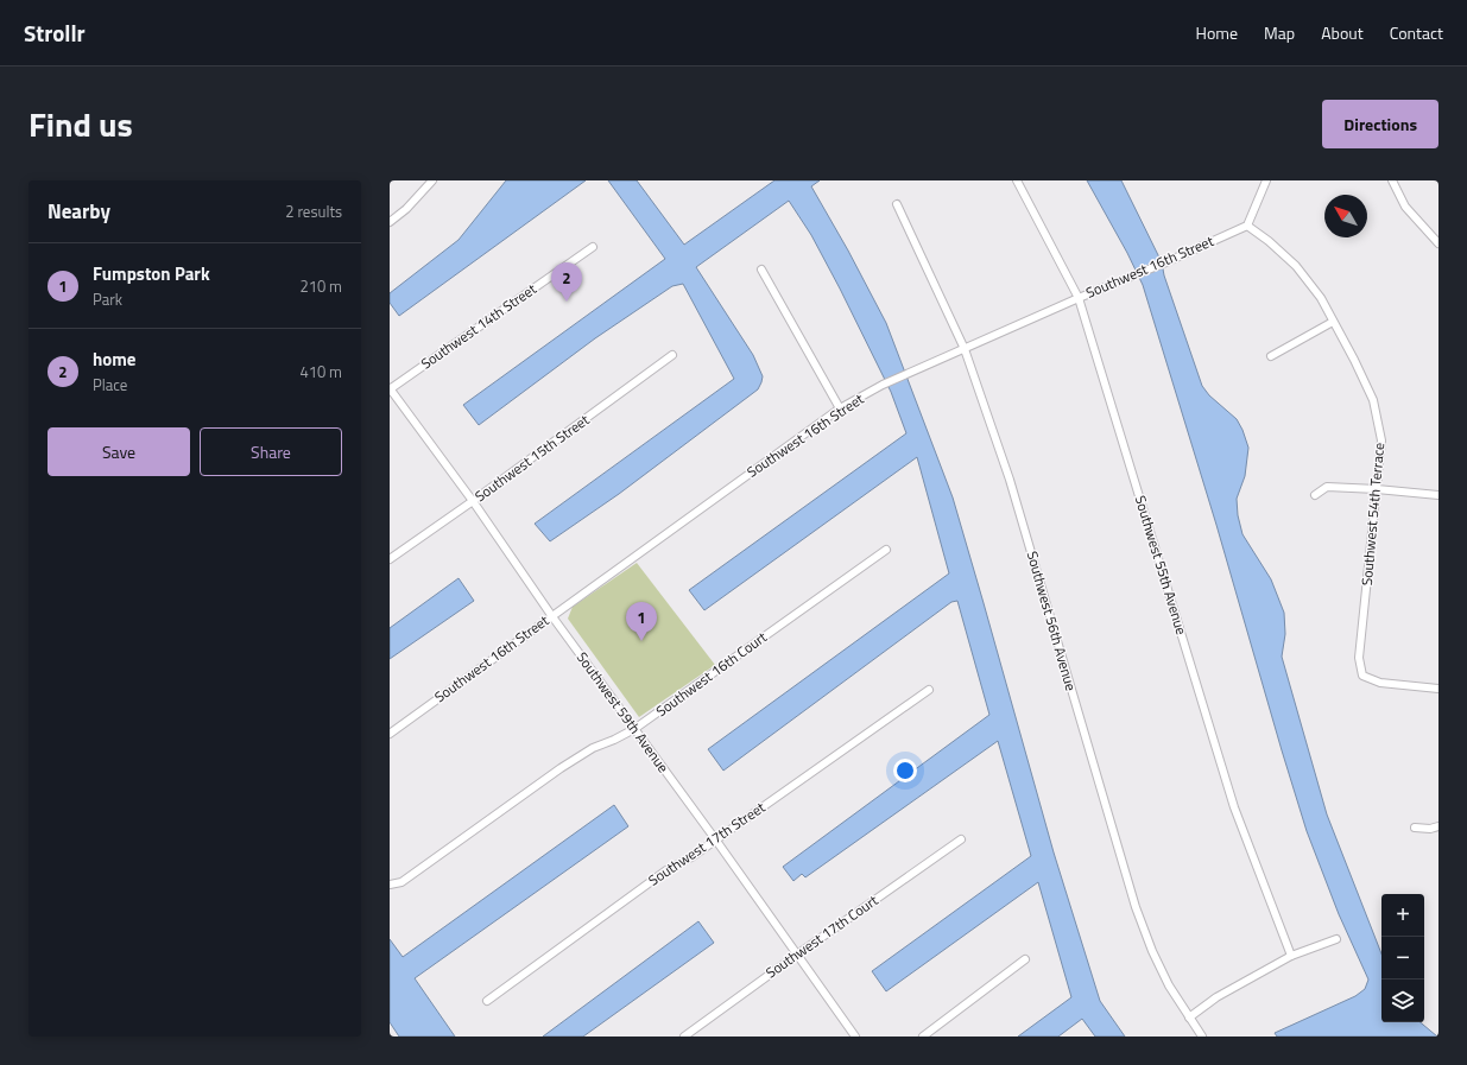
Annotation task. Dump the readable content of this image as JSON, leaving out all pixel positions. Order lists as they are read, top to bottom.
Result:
{
  "streets": {
    "street": [
      "Southwest 16th Street",
      "Southwest 14th Street",
      "Southwest 15th Street",
      "Southwest 54th Terrace",
      "Southwest 55th Avenue",
      "Southwest 56th Avenue",
      "Southwest 16th Court",
      "Southwest 59th Avenue",
      "Southwest 17th Street",
      "Southwest 17th Court"
    ]
  },
  "crossings": [
    ["Southwest 16th Street", "Southwest 54th Terrace"],
    ["Southwest 16th Street", "Southwest 55th Avenue"],
    ["Southwest 16th Street", "Southwest 56th Avenue"],
    ["Southwest 16th Street", "Southwest 59th Avenue"],
    ["Southwest 14th Street", "Southwest 59th Avenue"],
    ["Southwest 15th Street", "Southwest 59th Avenue"],
    ["Southwest 16th Court", "Southwest 59th Avenue"],
    ["Southwest 59th Avenue", "Southwest 17th Street"],
    ["Southwest 59th Avenue", "Southwest 17th Court"]
  ],
  "north": "top left",
  "page": {
    "header": "Strollr",
    "nav": [
      "Home",
      "Map",
      "About",
      "Contact"
    ],
    "title": "Find us",
    "buttons": [
      "Directions",
      ["Save", "Share"]
    ],
    "heading": ["Nearby", "2 results"],
    "list": [
      {
        "mark": "1",
        "name": "Fumpston Park",
        "note": "Park",
        "value": "210 m"
      },
      {
        "mark": "2",
        "name": "home",
        "note": "Place",
        "value": "410 m"
      }
    ],
    "pins": ["2", "1"],
    "map_buttons": ["+", "−"]
  }
}
